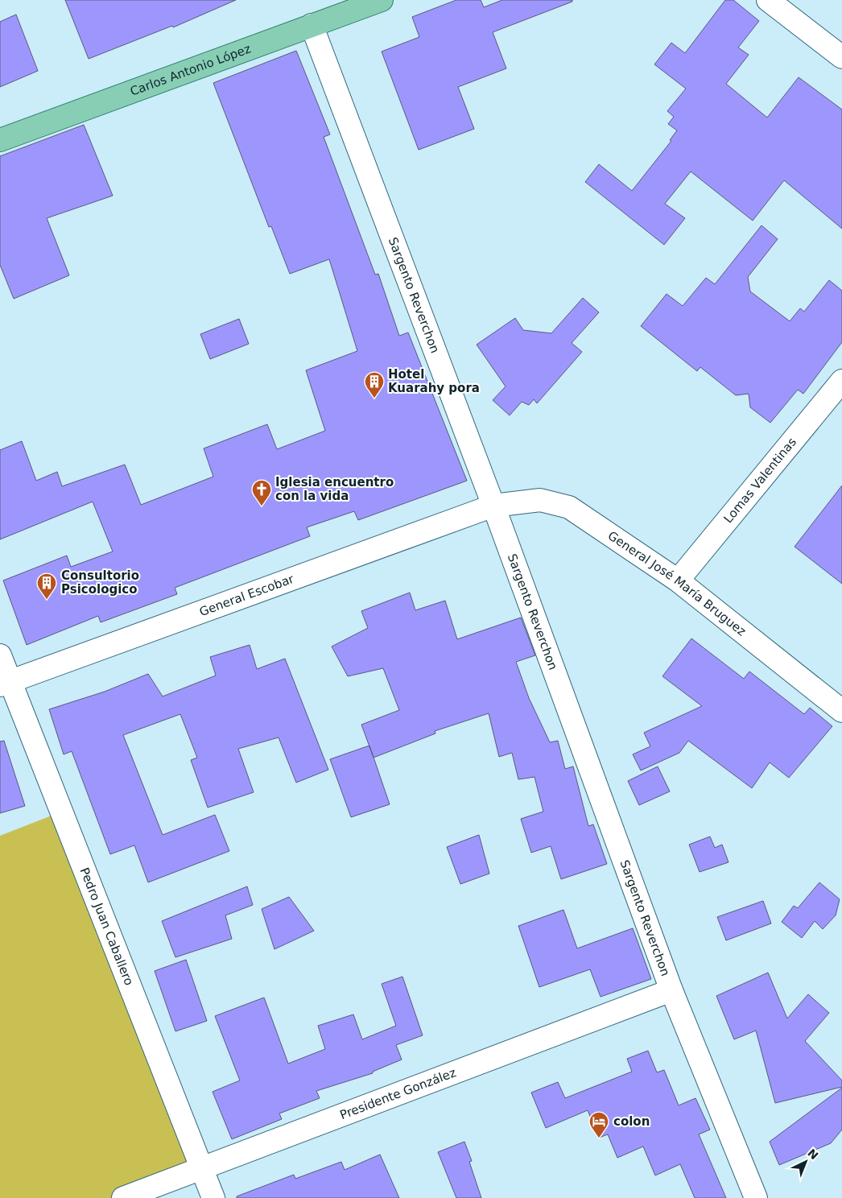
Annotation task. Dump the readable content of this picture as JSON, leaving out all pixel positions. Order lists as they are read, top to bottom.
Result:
{
  "streets": {
    "main road": ["Carlos Antonio López"],
    "street": [
      "Sargento Reverchon",
      "Lomas Valentinas",
      "General José María Bruguez",
      "General Escobar",
      "Pedro Juan Caballero",
      "Presidente González"
    ]
  },
  "crossings": [
    ["Carlos Antonio López", "Sargento Reverchon"],
    ["Sargento Reverchon", "General José María Bruguez"],
    ["Sargento Reverchon", "General Escobar"],
    ["Sargento Reverchon", "Presidente González"],
    ["Lomas Valentinas", "General José María Bruguez"],
    ["General José María Bruguez", "General Escobar"],
    ["General Escobar", "Pedro Juan Caballero"],
    ["Pedro Juan Caballero", "Presidente González"]
  ],
  "places": {
    "building": ["Hotel Kuarahy pora", "Consultorio Psicologico"],
    "church": ["Iglesia encuentro con la vida"],
    "hotel": ["colon"]
  },
  "north": "top right"
}
